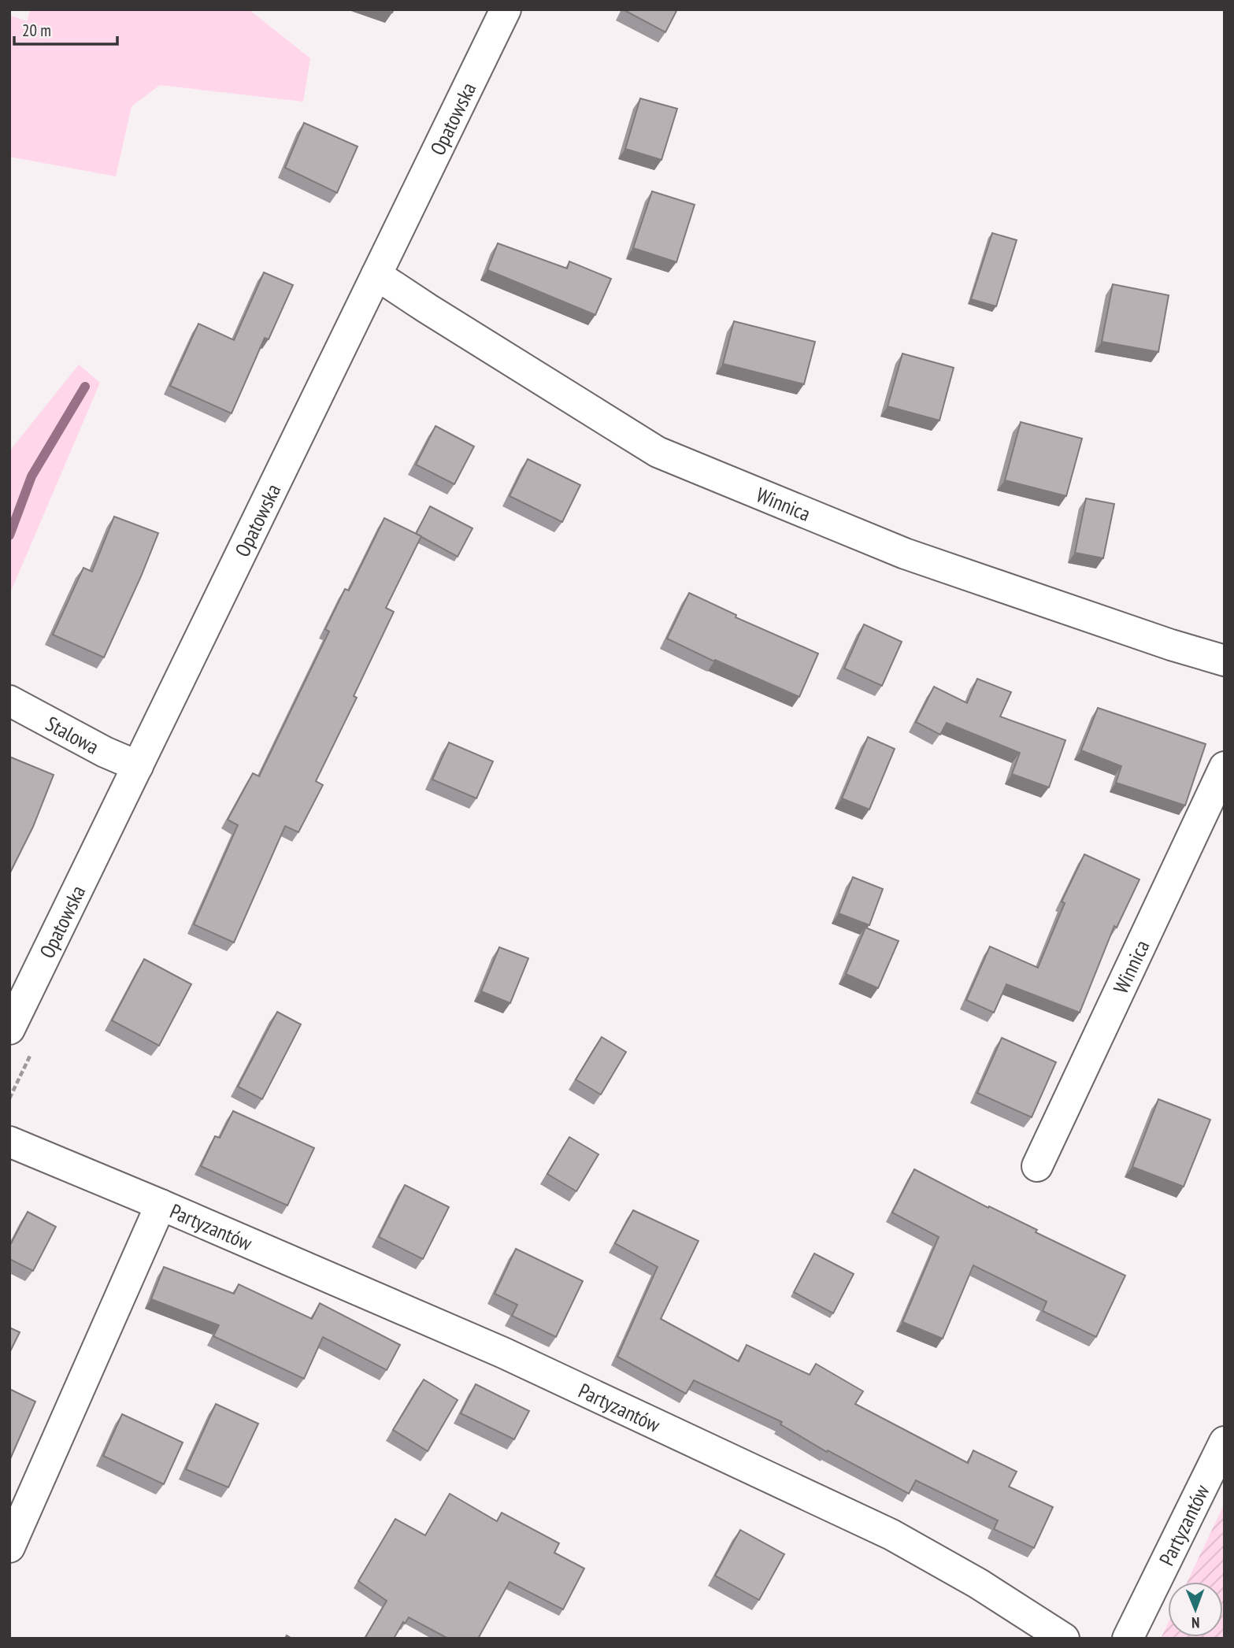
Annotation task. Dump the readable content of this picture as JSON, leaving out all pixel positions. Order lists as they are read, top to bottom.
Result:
{
  "streets": {
    "street": [
      "Opatowska",
      "Winnica",
      "Stalowa",
      "Partyzantów"
    ]
  },
  "crossings": [
    ["Opatowska", "Winnica"],
    ["Opatowska", "Stalowa"]
  ],
  "scale_bar": "20 m",
  "north": "bottom"
}
